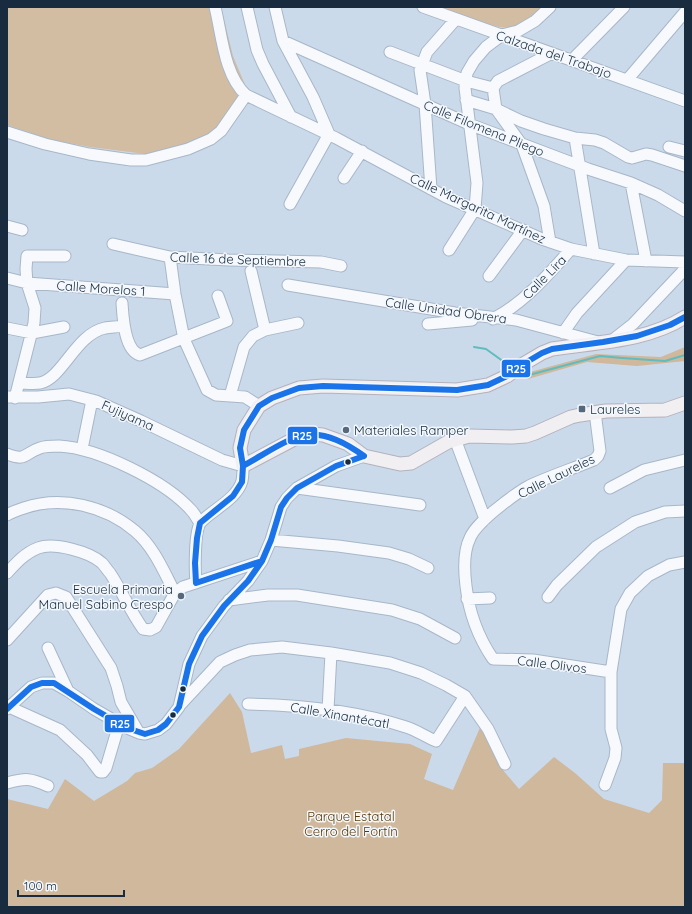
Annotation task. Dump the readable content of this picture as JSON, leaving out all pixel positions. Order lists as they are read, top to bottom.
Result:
{
  "streets": {
    "street": [
      "Calzada del Trabajo",
      "Calle Filomena Pliego",
      "Calle Margarita Martínez",
      "Calle 16 de Septiembre",
      "Calle Lira",
      "Calle Morelos 1",
      "Calle Unidad Obrera",
      "Fujiyama",
      "Calle Laureles",
      "Calle Olivos",
      "Calle Xinantécatl"
    ]
  },
  "crossings": [
    ["Calle Margarita Martínez", "Calle Lira"],
    ["Calle Lira", "Calle Unidad Obrera"],
    ["Calle Laureles", "Calle Olivos"]
  ],
  "parks": ["Parque Estatal Cerro del Fortín"],
  "places": {
    "transit": ["Laureles"],
    "other": ["Materiales Ramper", "Escuela Primaria Manuel Sabino Crespo"]
  },
  "lines": ["transit line R25"],
  "scale_bar": "100 m"
}
